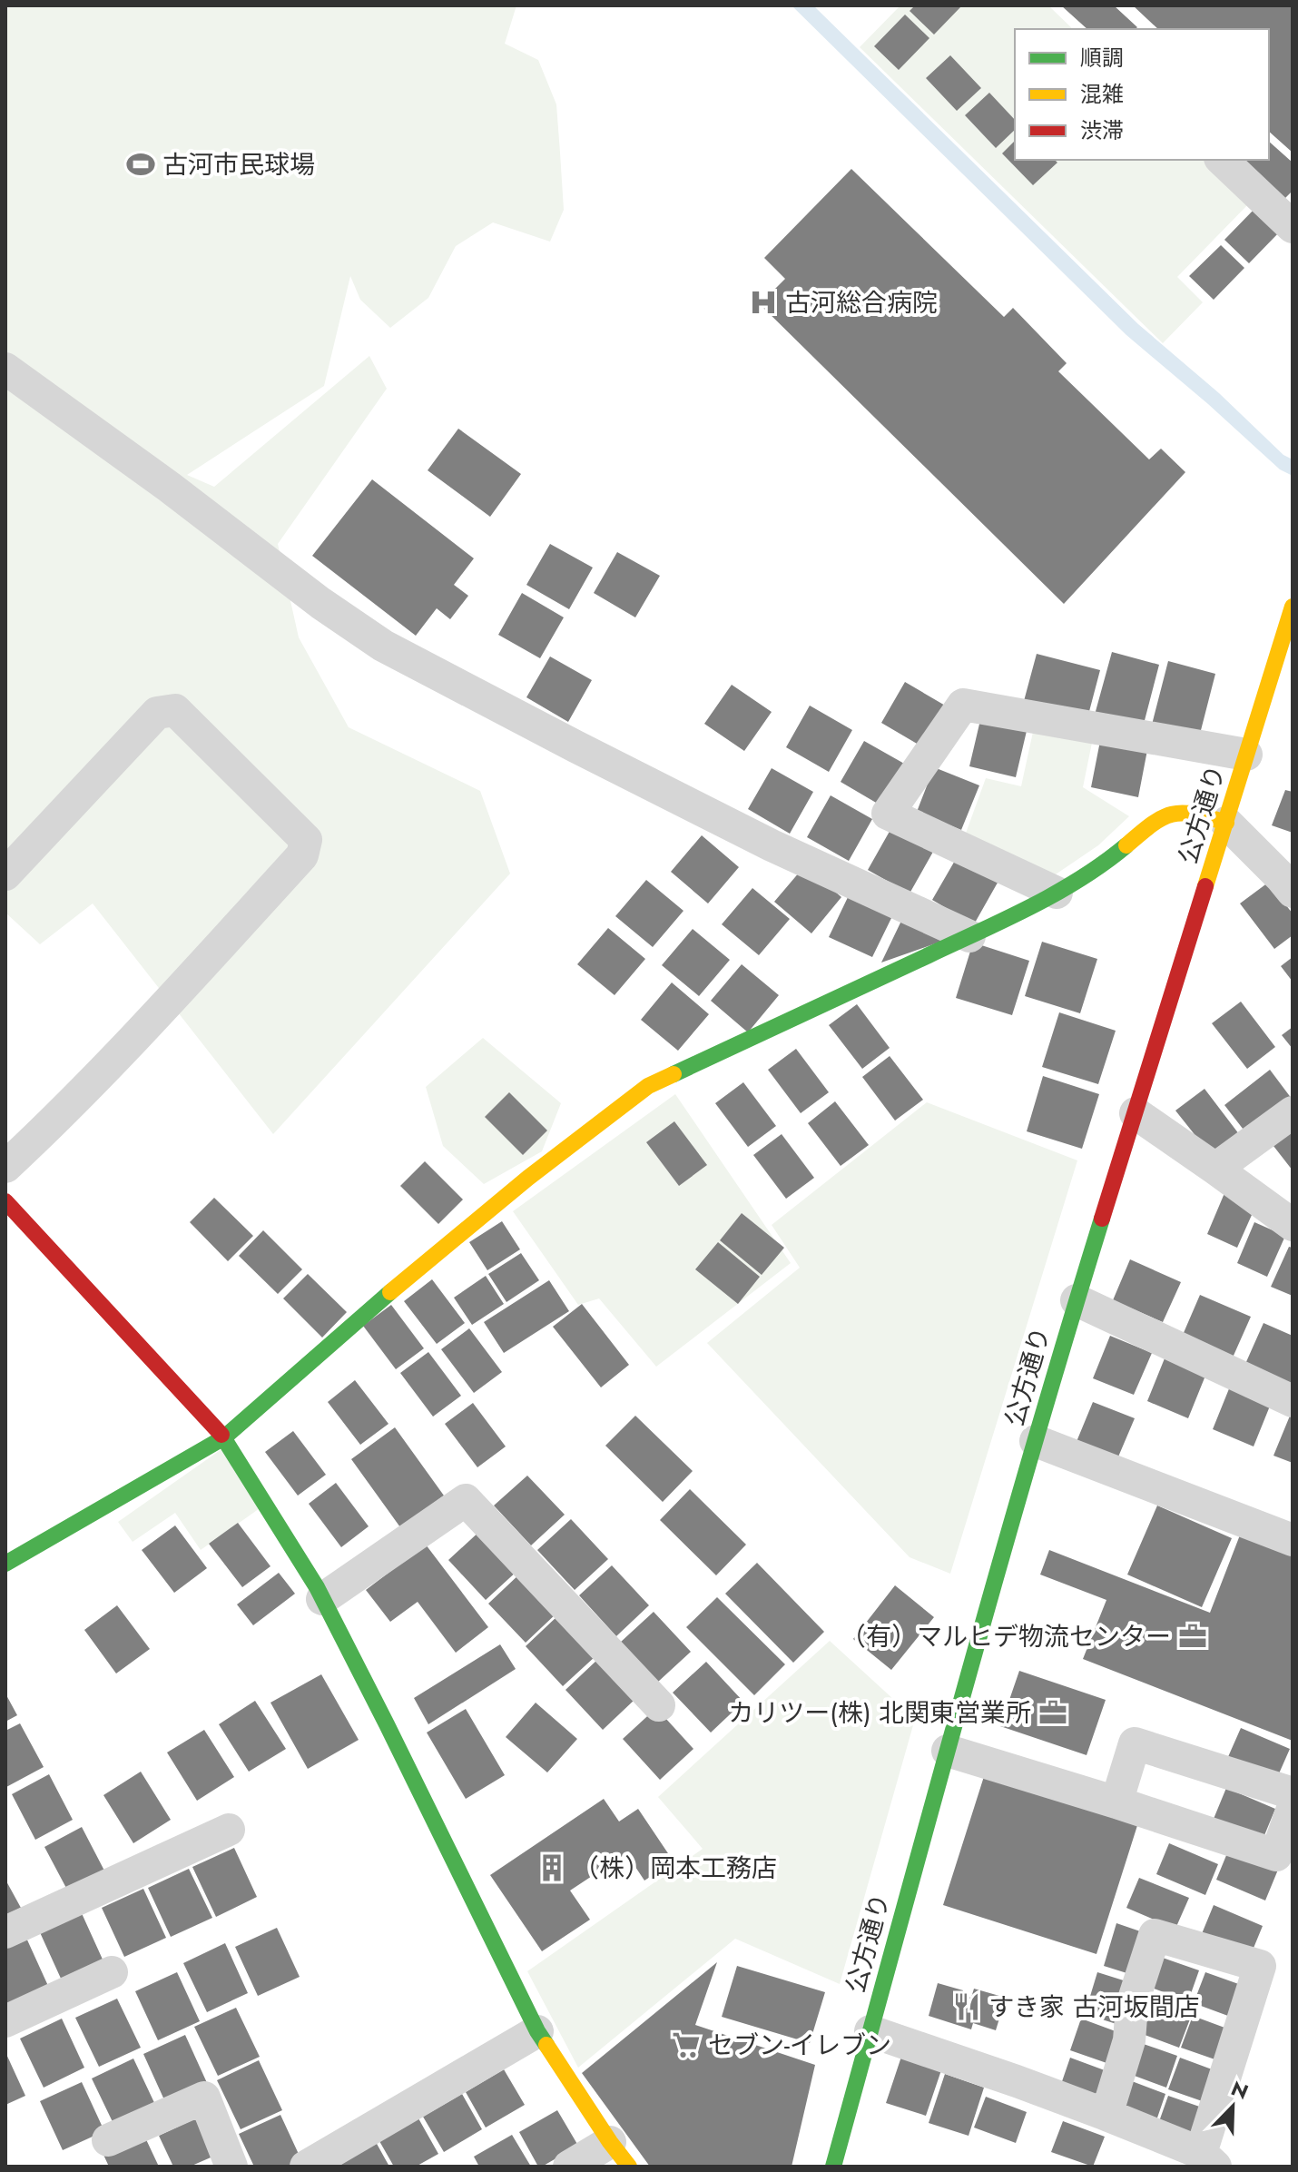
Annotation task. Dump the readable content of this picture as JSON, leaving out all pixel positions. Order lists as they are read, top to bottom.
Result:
{
  "streets": {
    "street": ["公方通り"]
  },
  "places": {
    "sports": ["古河市民球場"],
    "hospital": ["古河総合病院"],
    "office": ["（有）マルヒデ物流センター", "カリツー(株) 北関東営業所"],
    "building": ["（株）岡本工務店"],
    "restaurant": ["すき家 古河坂間店"],
    "supermarket": ["セブン-イレブン"]
  },
  "legend": ["順調", "混雑", "渋滞"],
  "north": "top right"
}
